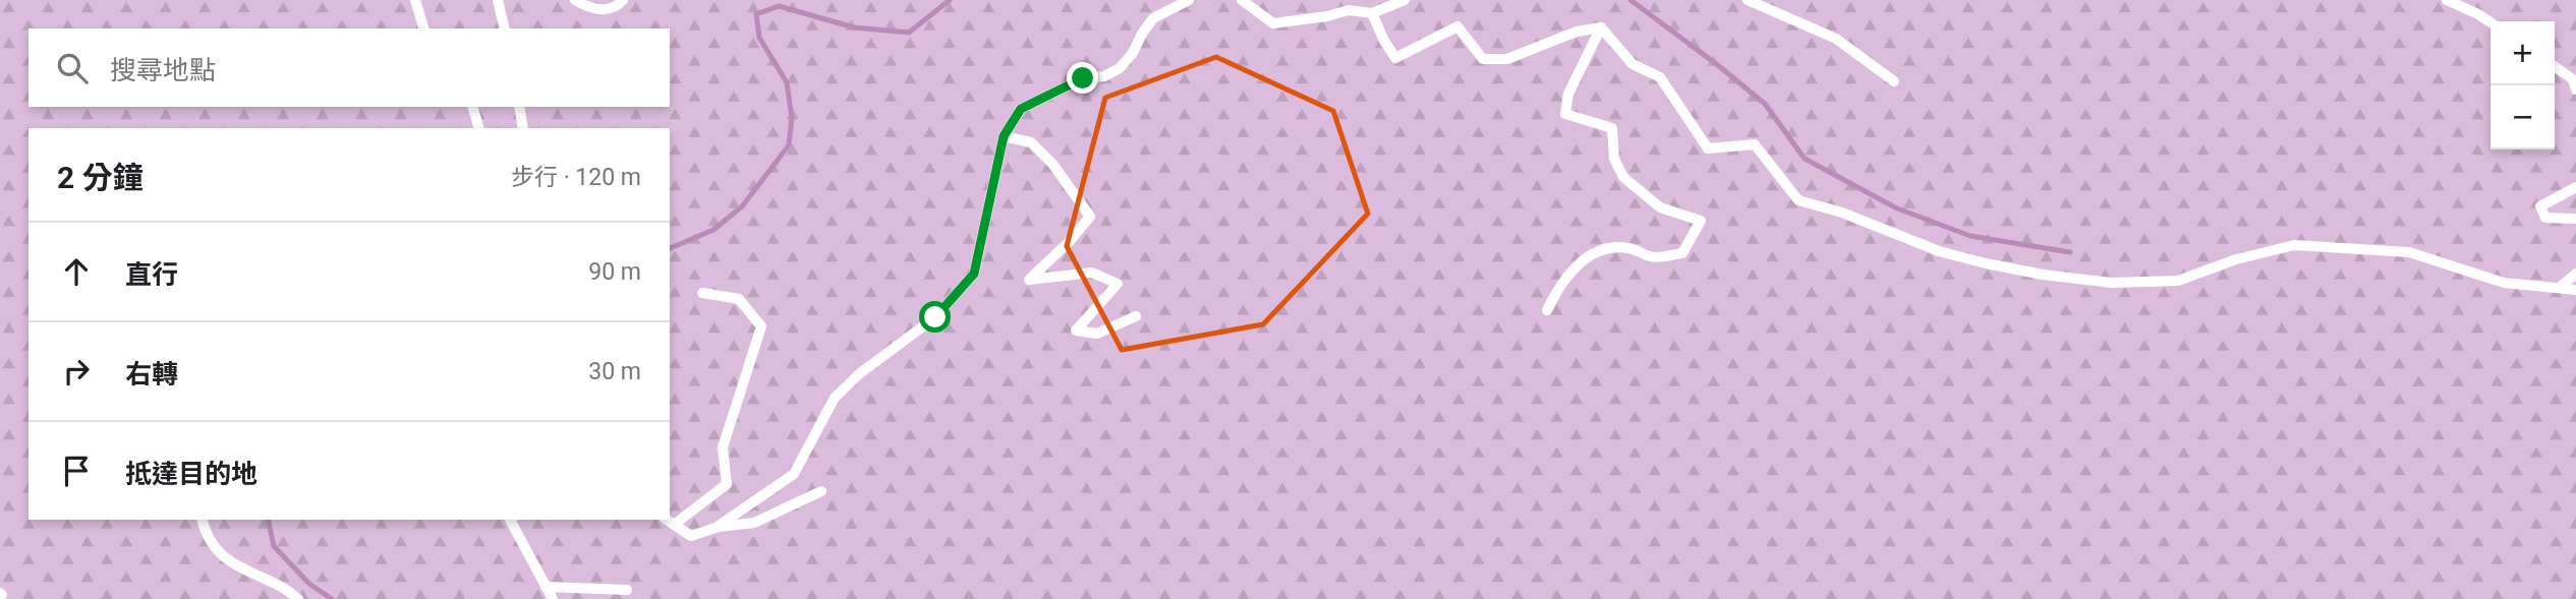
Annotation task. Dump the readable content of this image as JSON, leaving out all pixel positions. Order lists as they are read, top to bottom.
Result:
{
  "page": {
    "map_buttons": ["+", "−"],
    "search": "搜尋地點",
    "heading": ["2 分鐘", "步行 · 120 m"],
    "list": [
      ["直行", "90 m"],
      ["右轉", "30 m"],
      "抵達目的地"
    ]
  }
}
